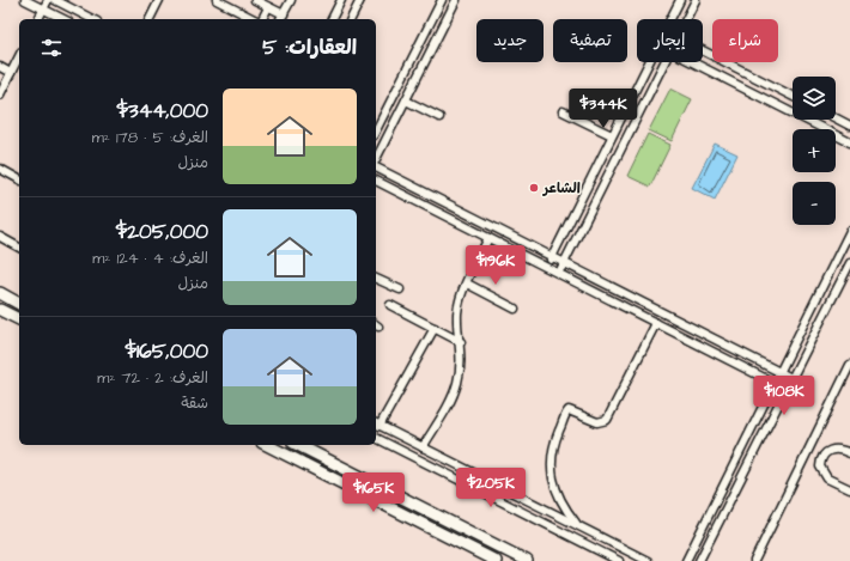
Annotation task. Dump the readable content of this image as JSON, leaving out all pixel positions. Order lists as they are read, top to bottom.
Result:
{
  "places": ["الشاعر"],
  "page": {
    "chip": [
      "شراء",
      "إيجار",
      "تصفية",
      "جديد"
    ],
    "heading": "العقارات: 5",
    "map_buttons": ["+", "−"],
    "list": [
      {
        "name": "$344,000",
        "note": "الغرف: 5 · 178 m² · منزل"
      },
      {
        "name": "$205,000",
        "note": "الغرف: 4 · 124 m² · منزل"
      },
      {
        "name": "$165,000",
        "note": "الغرف: 2 · 72 m² · شقة"
      }
    ],
    "price": [
      "$344K",
      "$196K",
      "$108K",
      "$205K",
      "$165K"
    ]
  }
}
